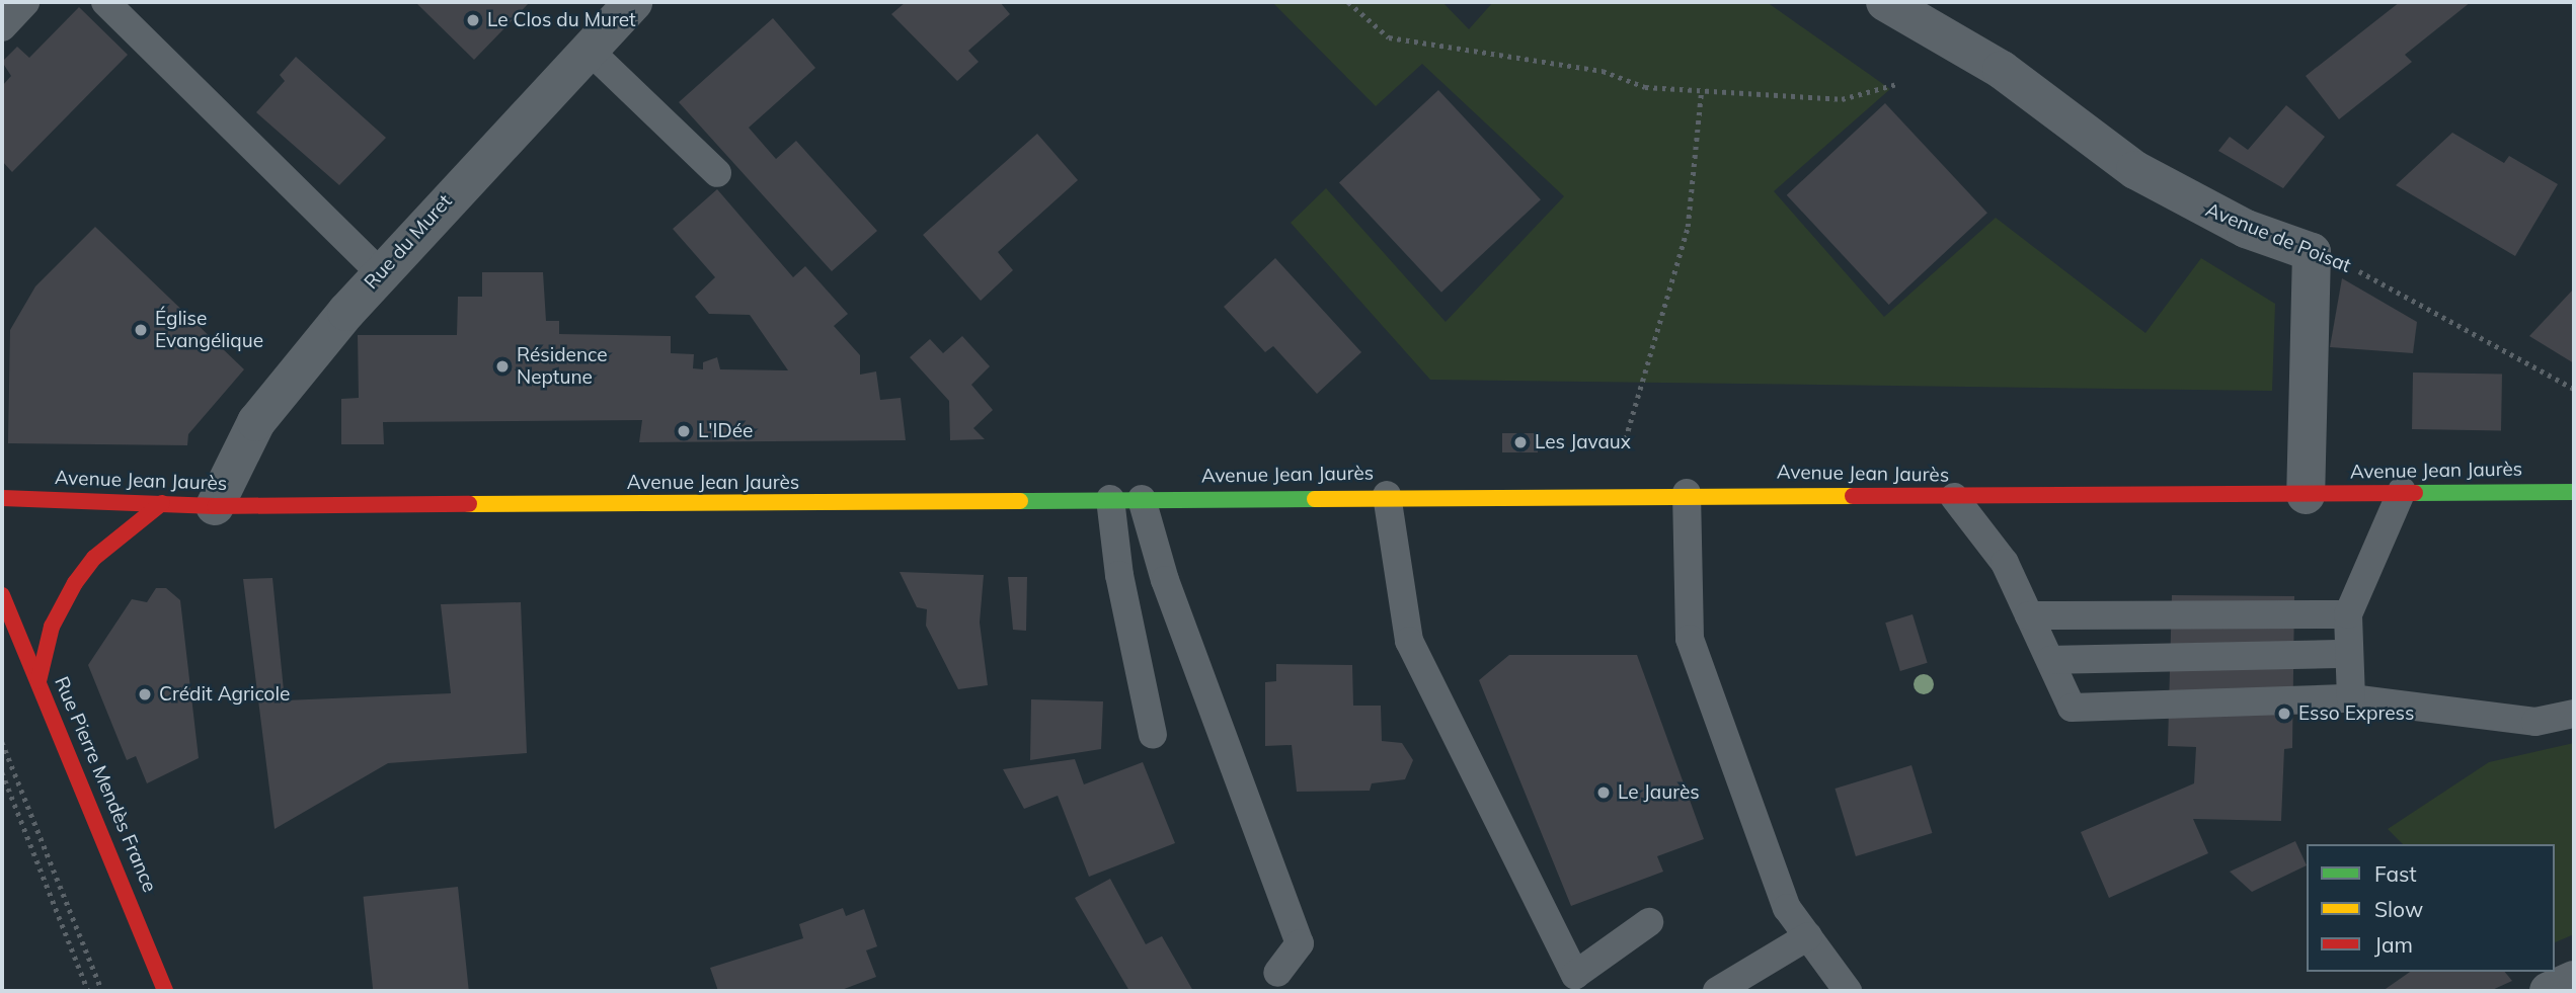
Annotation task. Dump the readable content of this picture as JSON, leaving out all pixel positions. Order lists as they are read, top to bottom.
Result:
{
  "streets": {
    "main road": ["Avenue Jean Jaurès", "Rue Pierre Mendès France"],
    "street": ["Avenue de Poisat", "Rue du Muret"]
  },
  "crossings": [
    ["Rue du Muret", "Avenue Jean Jaurès"]
  ],
  "places": [
    "Le Clos du Muret",
    "Église Evangélique",
    "Résidence Neptune",
    "L'IDée",
    "Les Javaux",
    "Crédit Agricole",
    "Esso Express",
    "Le Jaurès"
  ],
  "legend": ["Fast", "Slow", "Jam"]
}
